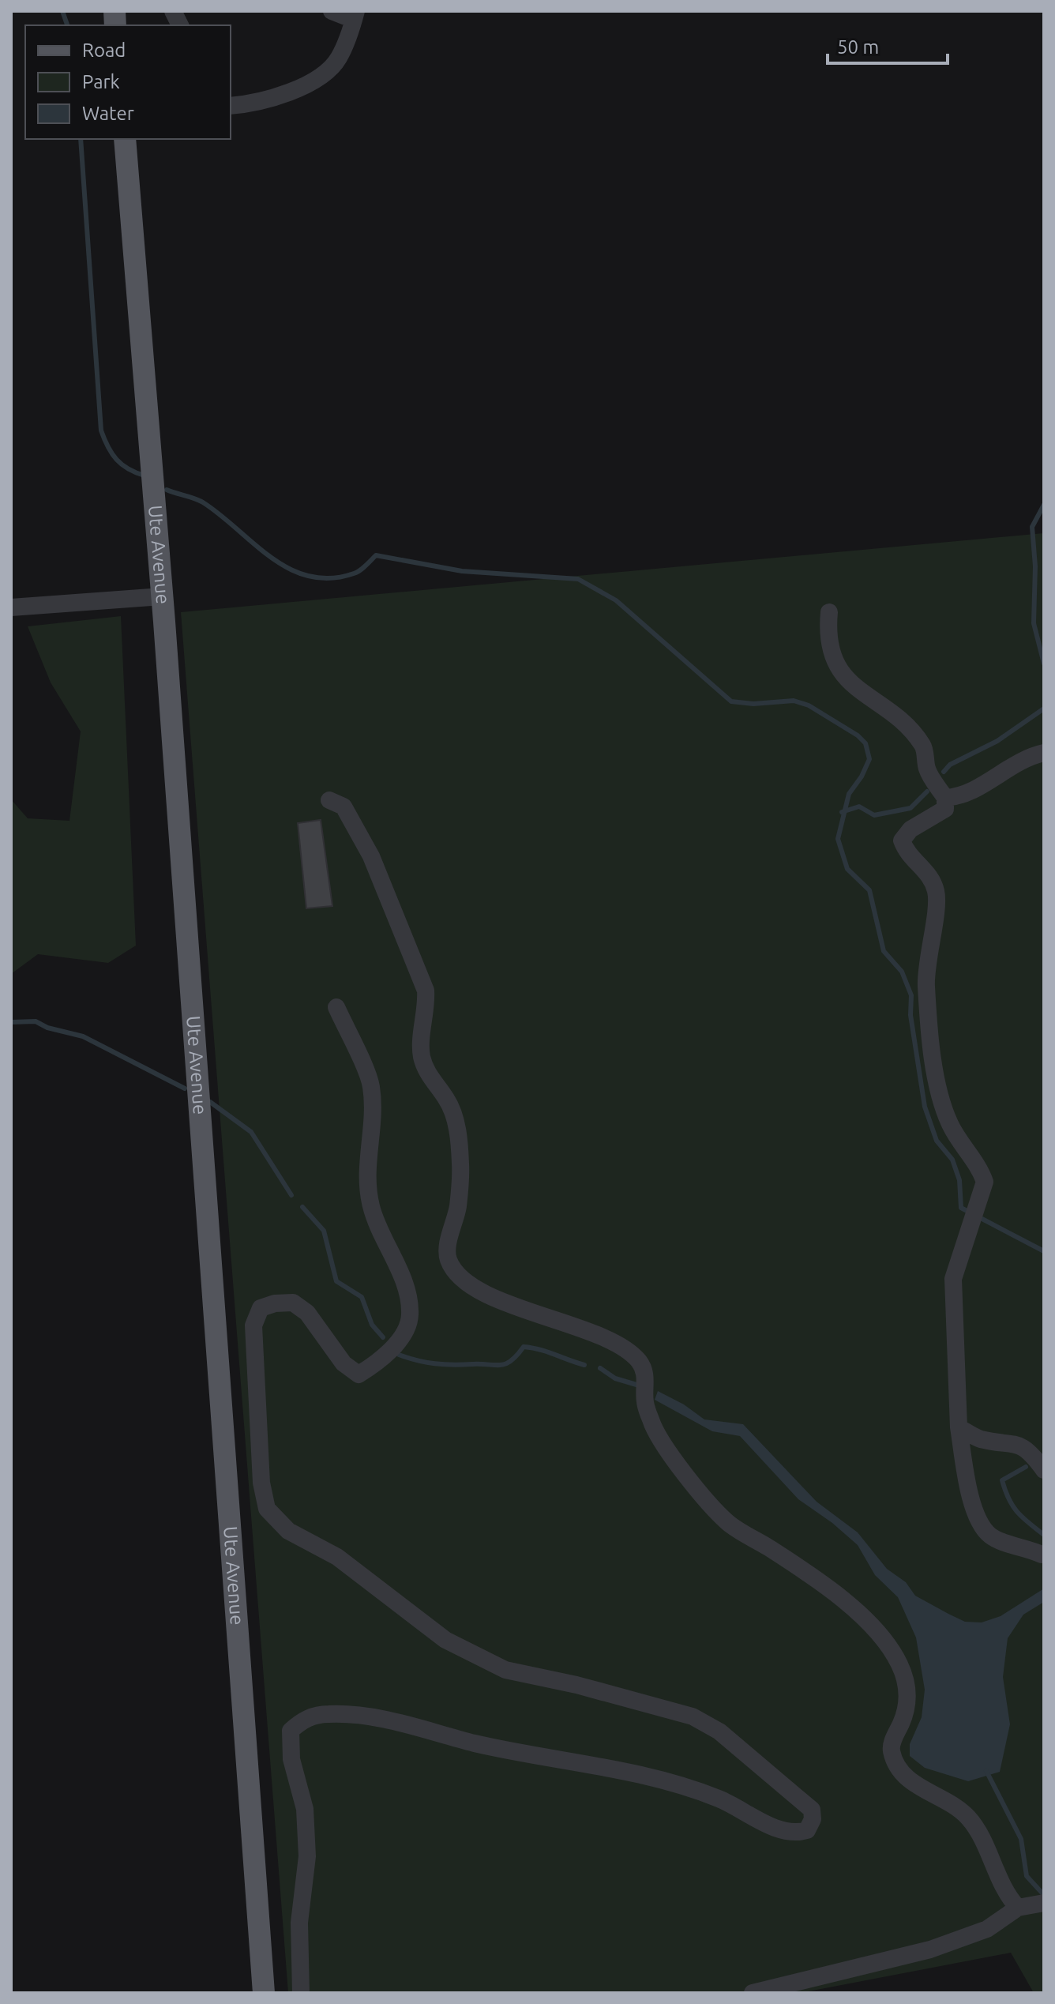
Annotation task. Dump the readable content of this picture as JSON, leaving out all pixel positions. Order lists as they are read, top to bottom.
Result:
{
  "streets": {
    "main road": ["Ute Avenue"]
  },
  "legend": ["Road", "Park", "Water"],
  "scale_bar": "50 m"
}
